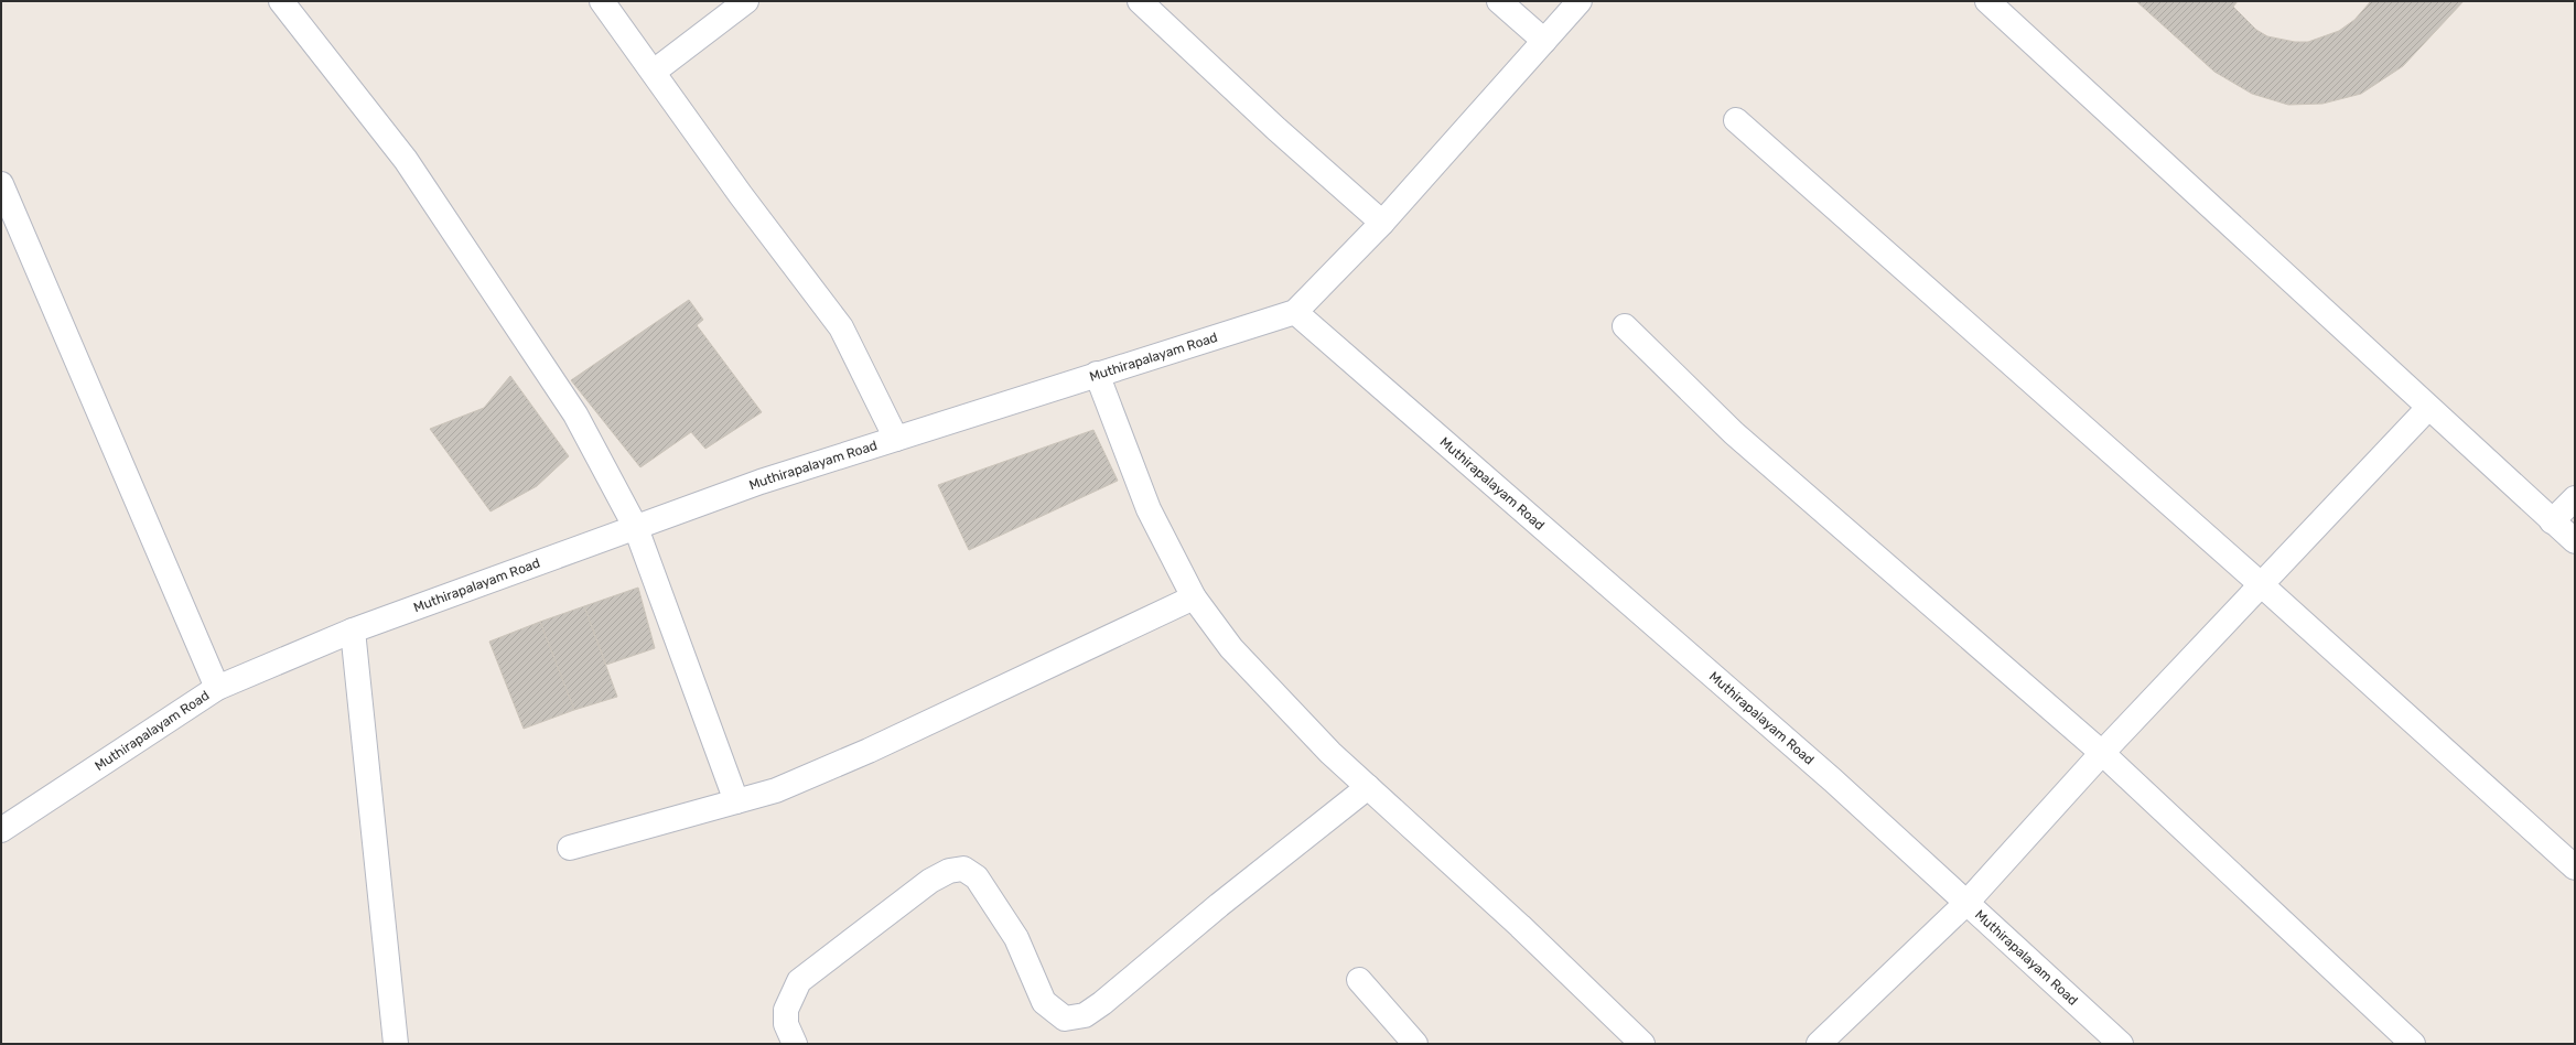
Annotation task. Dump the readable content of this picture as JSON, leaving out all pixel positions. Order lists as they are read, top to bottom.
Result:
{
  "streets": {
    "street": ["Muthirapalayam Road"]
  }
}
